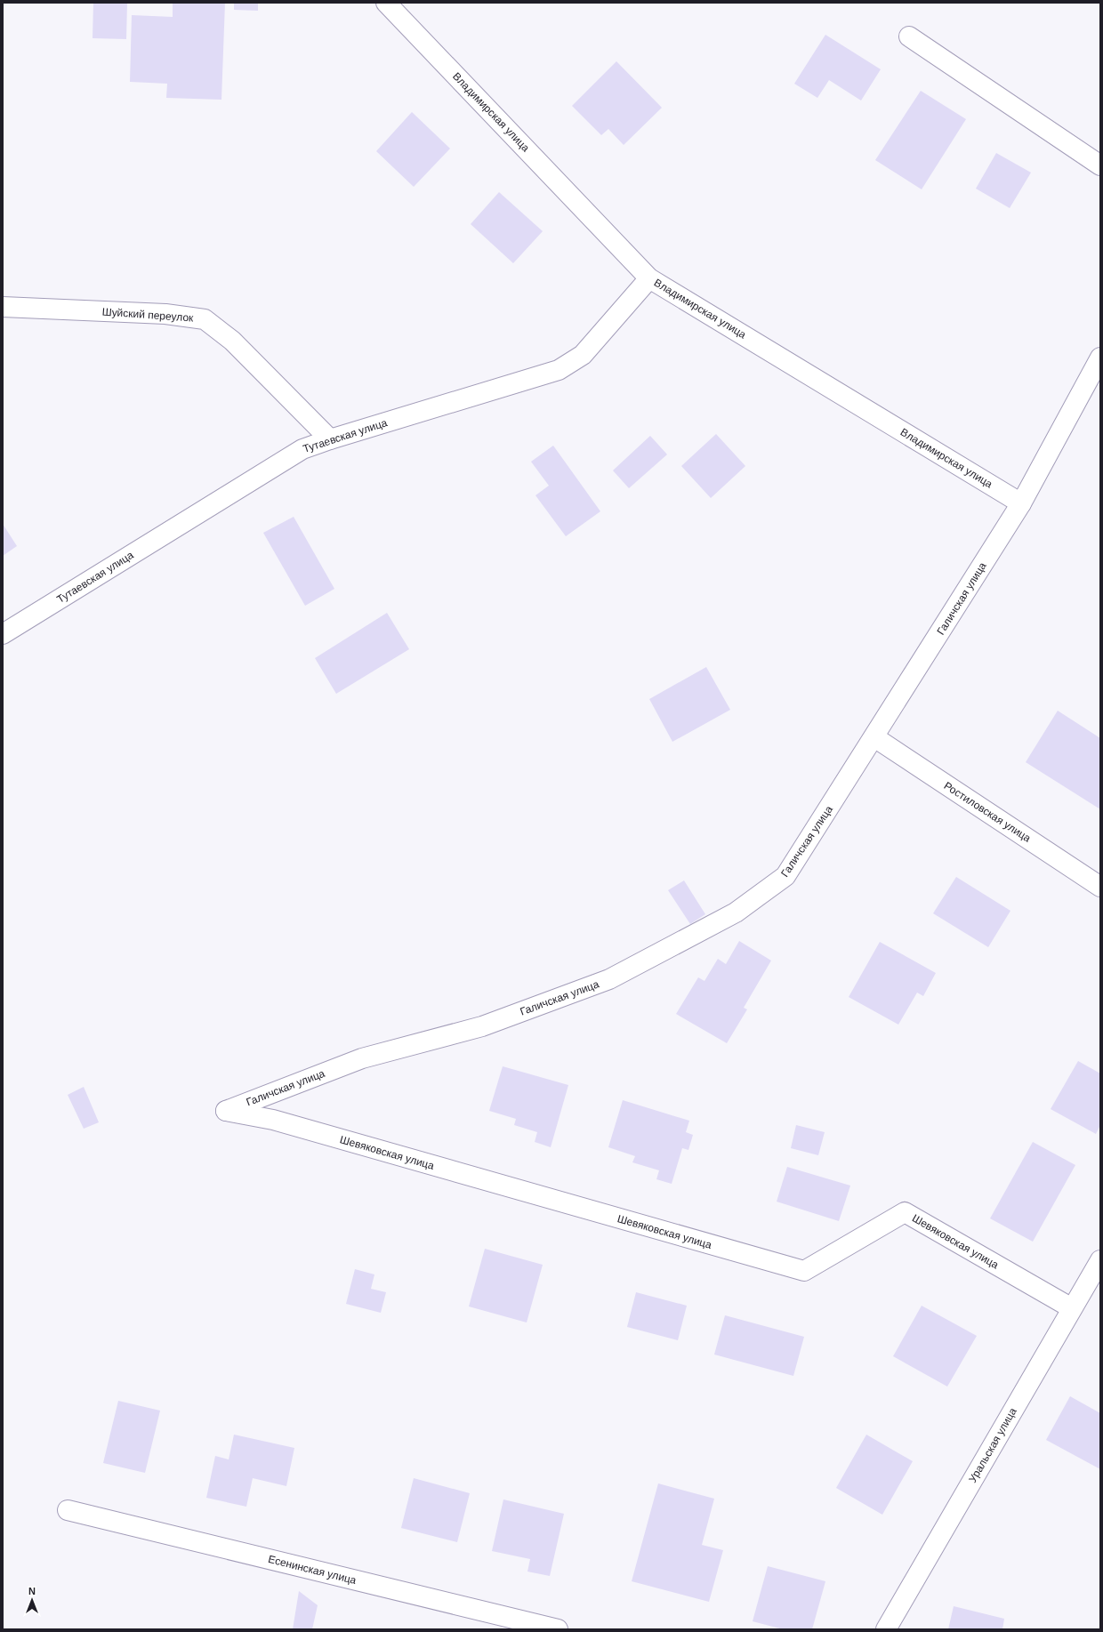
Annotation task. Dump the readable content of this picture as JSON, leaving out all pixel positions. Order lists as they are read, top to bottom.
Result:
{
  "streets": {
    "street": [
      "Владимирская улица",
      "Шуйский переулок",
      "Тутаевская улица",
      "Галичская улица",
      "Ростиловская улица",
      "Шевяковская улица",
      "Уральская улица",
      "Есенинская улица"
    ]
  },
  "crossings": [
    ["Владимирская улица", "Тутаевская улица"],
    ["Владимирская улица", "Галичская улица"],
    ["Шуйский переулок", "Тутаевская улица"],
    ["Галичская улица", "Ростиловская улица"],
    ["Галичская улица", "Шевяковская улица"],
    ["Шевяковская улица", "Уральская улица"]
  ],
  "north": "top"
}
